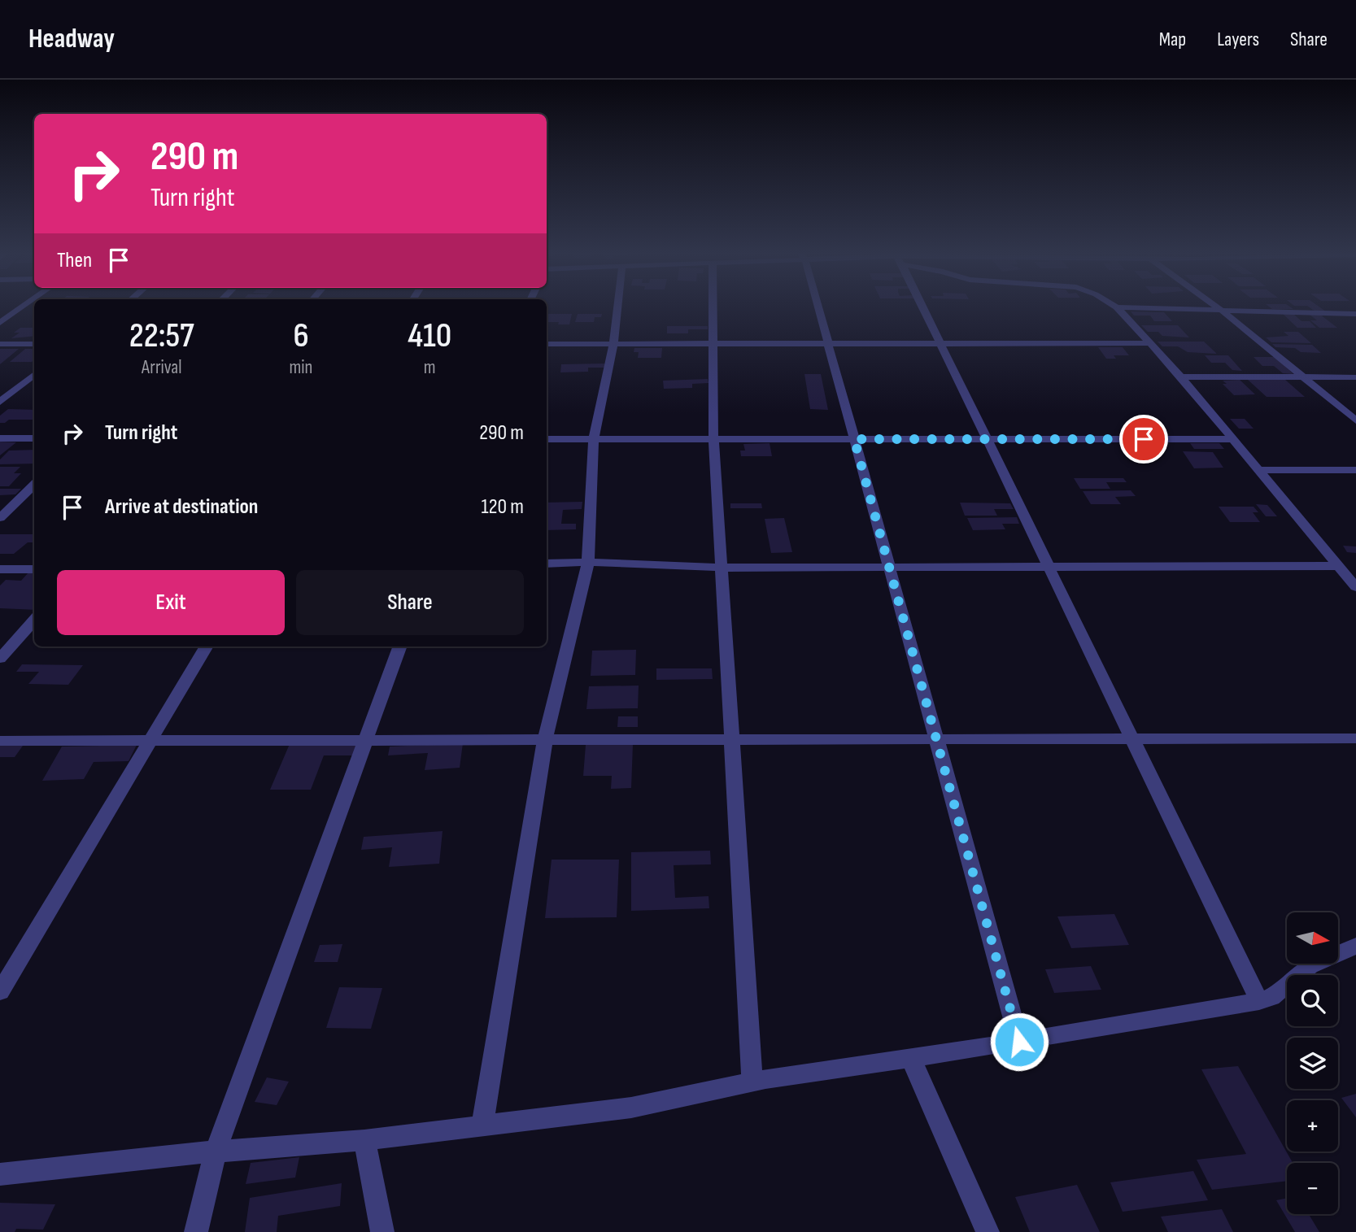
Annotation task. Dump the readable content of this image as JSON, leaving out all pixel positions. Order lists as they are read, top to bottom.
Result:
{
  "north": "right",
  "page": {
    "header": "Headway",
    "nav": ["Map", "Layers", "Share"],
    "turn": ["290 m", "Turn right"],
    "then": "Then",
    "eta": [
      "22:57",
      "Arrival",
      "6",
      "min",
      "410",
      "m"
    ],
    "list": [
      {
        "name": "Turn right",
        "value": "290 m"
      },
      {
        "name": "Arrive at destination",
        "value": "120 m"
      }
    ],
    "buttons": ["Exit", "Share"],
    "map_buttons": ["+", "−"]
  }
}
